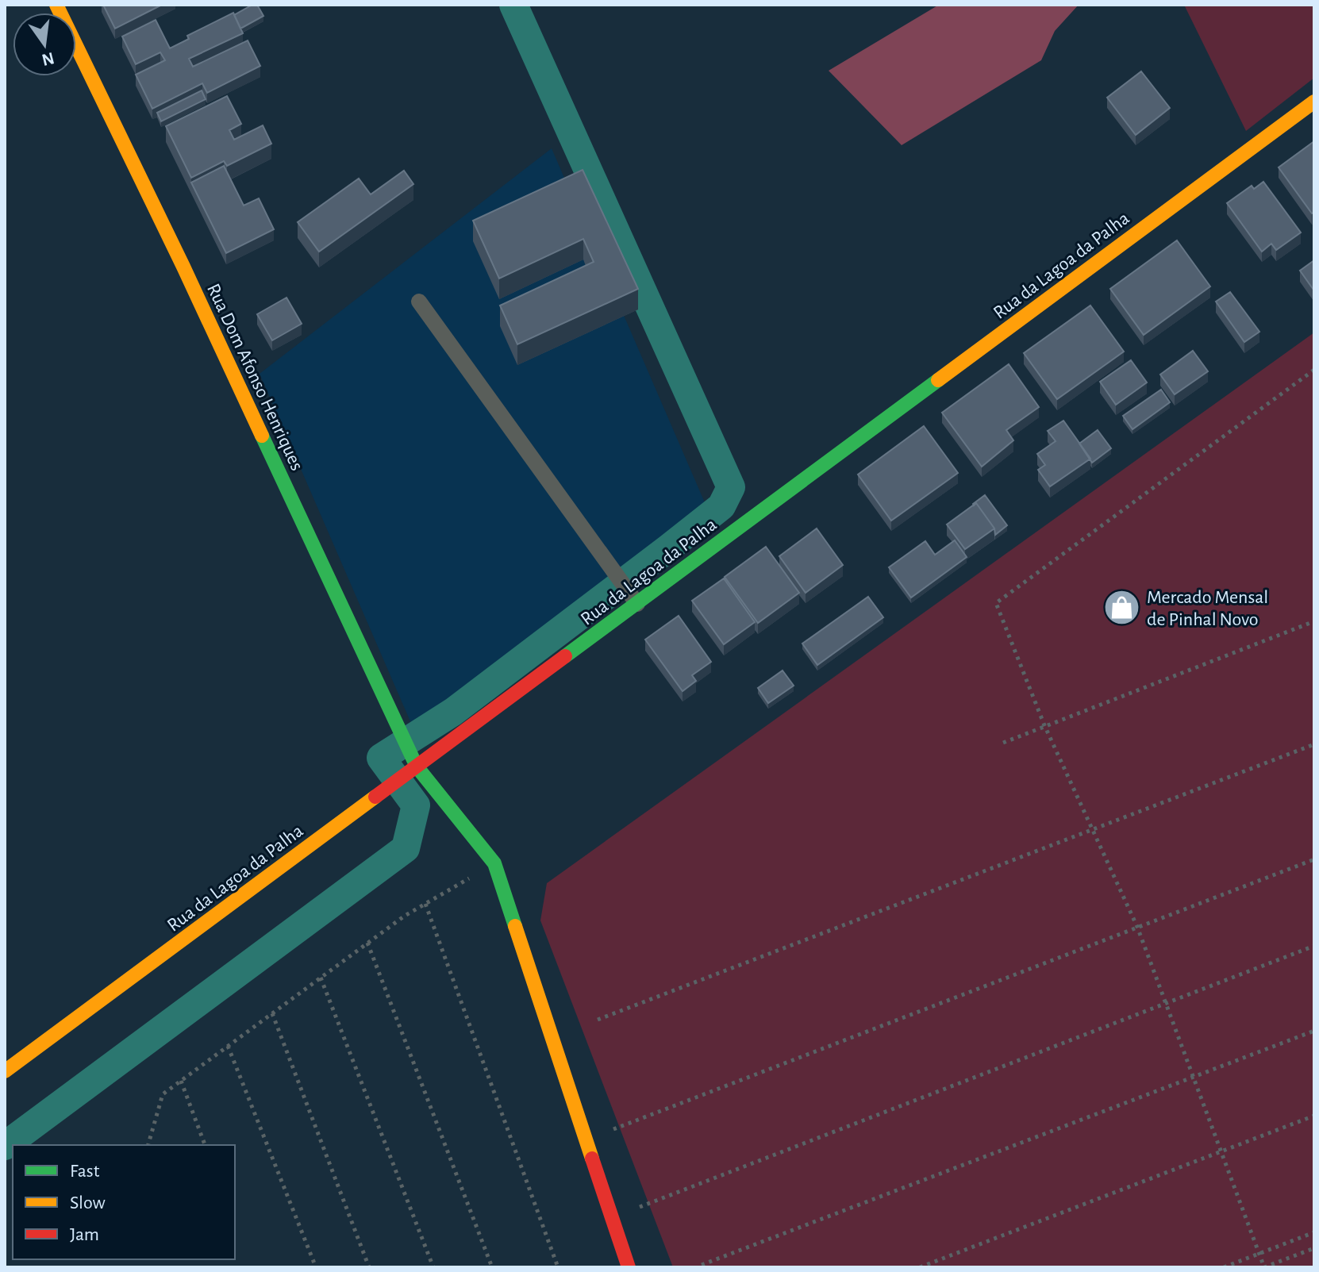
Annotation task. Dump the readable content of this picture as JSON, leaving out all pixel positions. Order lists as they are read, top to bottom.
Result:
{
  "streets": {
    "street": ["Rua da Lagoa da Palha", "Rua Dom Afonso Henriques"]
  },
  "crossings": [
    ["Rua da Lagoa da Palha", "Rua Dom Afonso Henriques"]
  ],
  "places": {
    "shop": ["Mercado Mensal de Pinhal Novo"]
  },
  "legend": ["Fast", "Slow", "Jam"],
  "north": "bottom"
}
